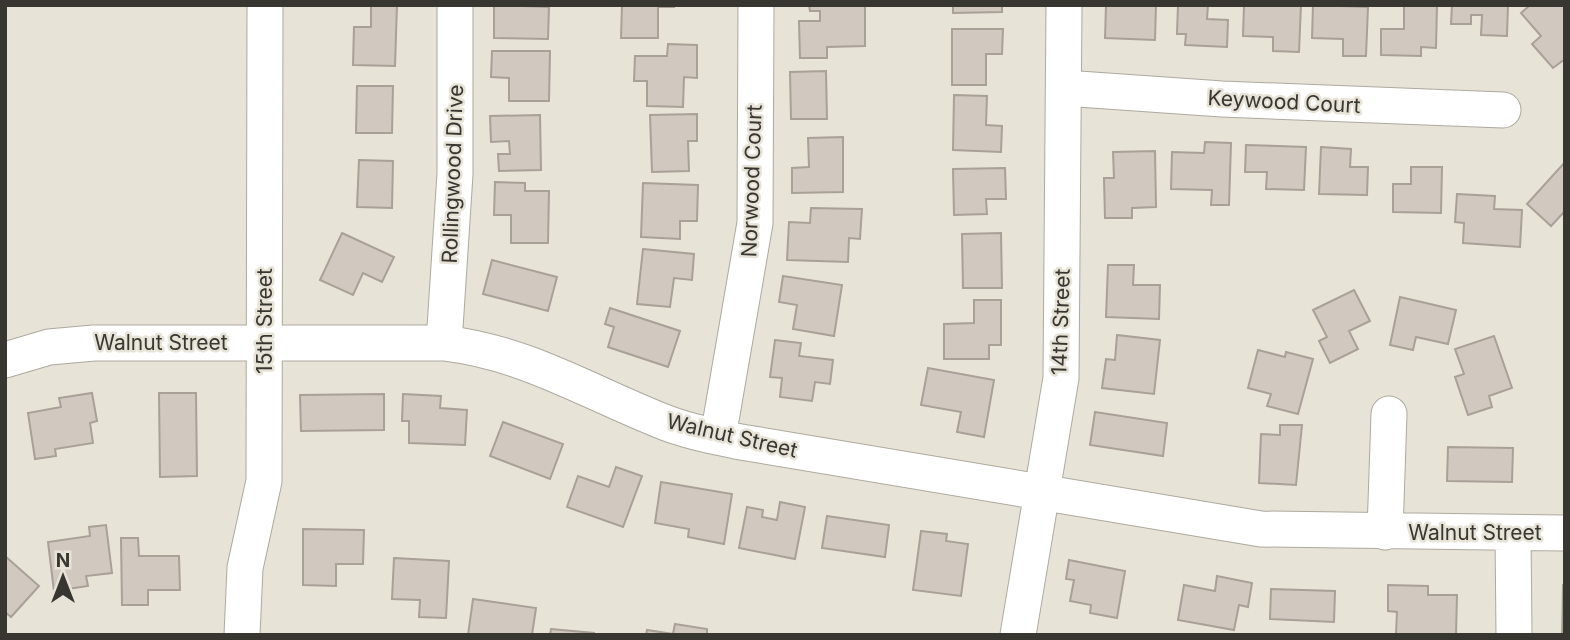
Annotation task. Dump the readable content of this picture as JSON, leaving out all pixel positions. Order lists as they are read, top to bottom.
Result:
{
  "streets": {
    "street": [
      "Keywood Court",
      "Rollingwood Drive",
      "Norwood Court",
      "15th Street",
      "14th Street",
      "Walnut Street"
    ]
  },
  "crossings": [
    ["Keywood Court", "14th Street"],
    ["Rollingwood Drive", "Walnut Street"],
    ["Norwood Court", "Walnut Street"],
    ["15th Street", "Walnut Street"],
    ["14th Street", "Walnut Street"]
  ],
  "north": "top"
}
